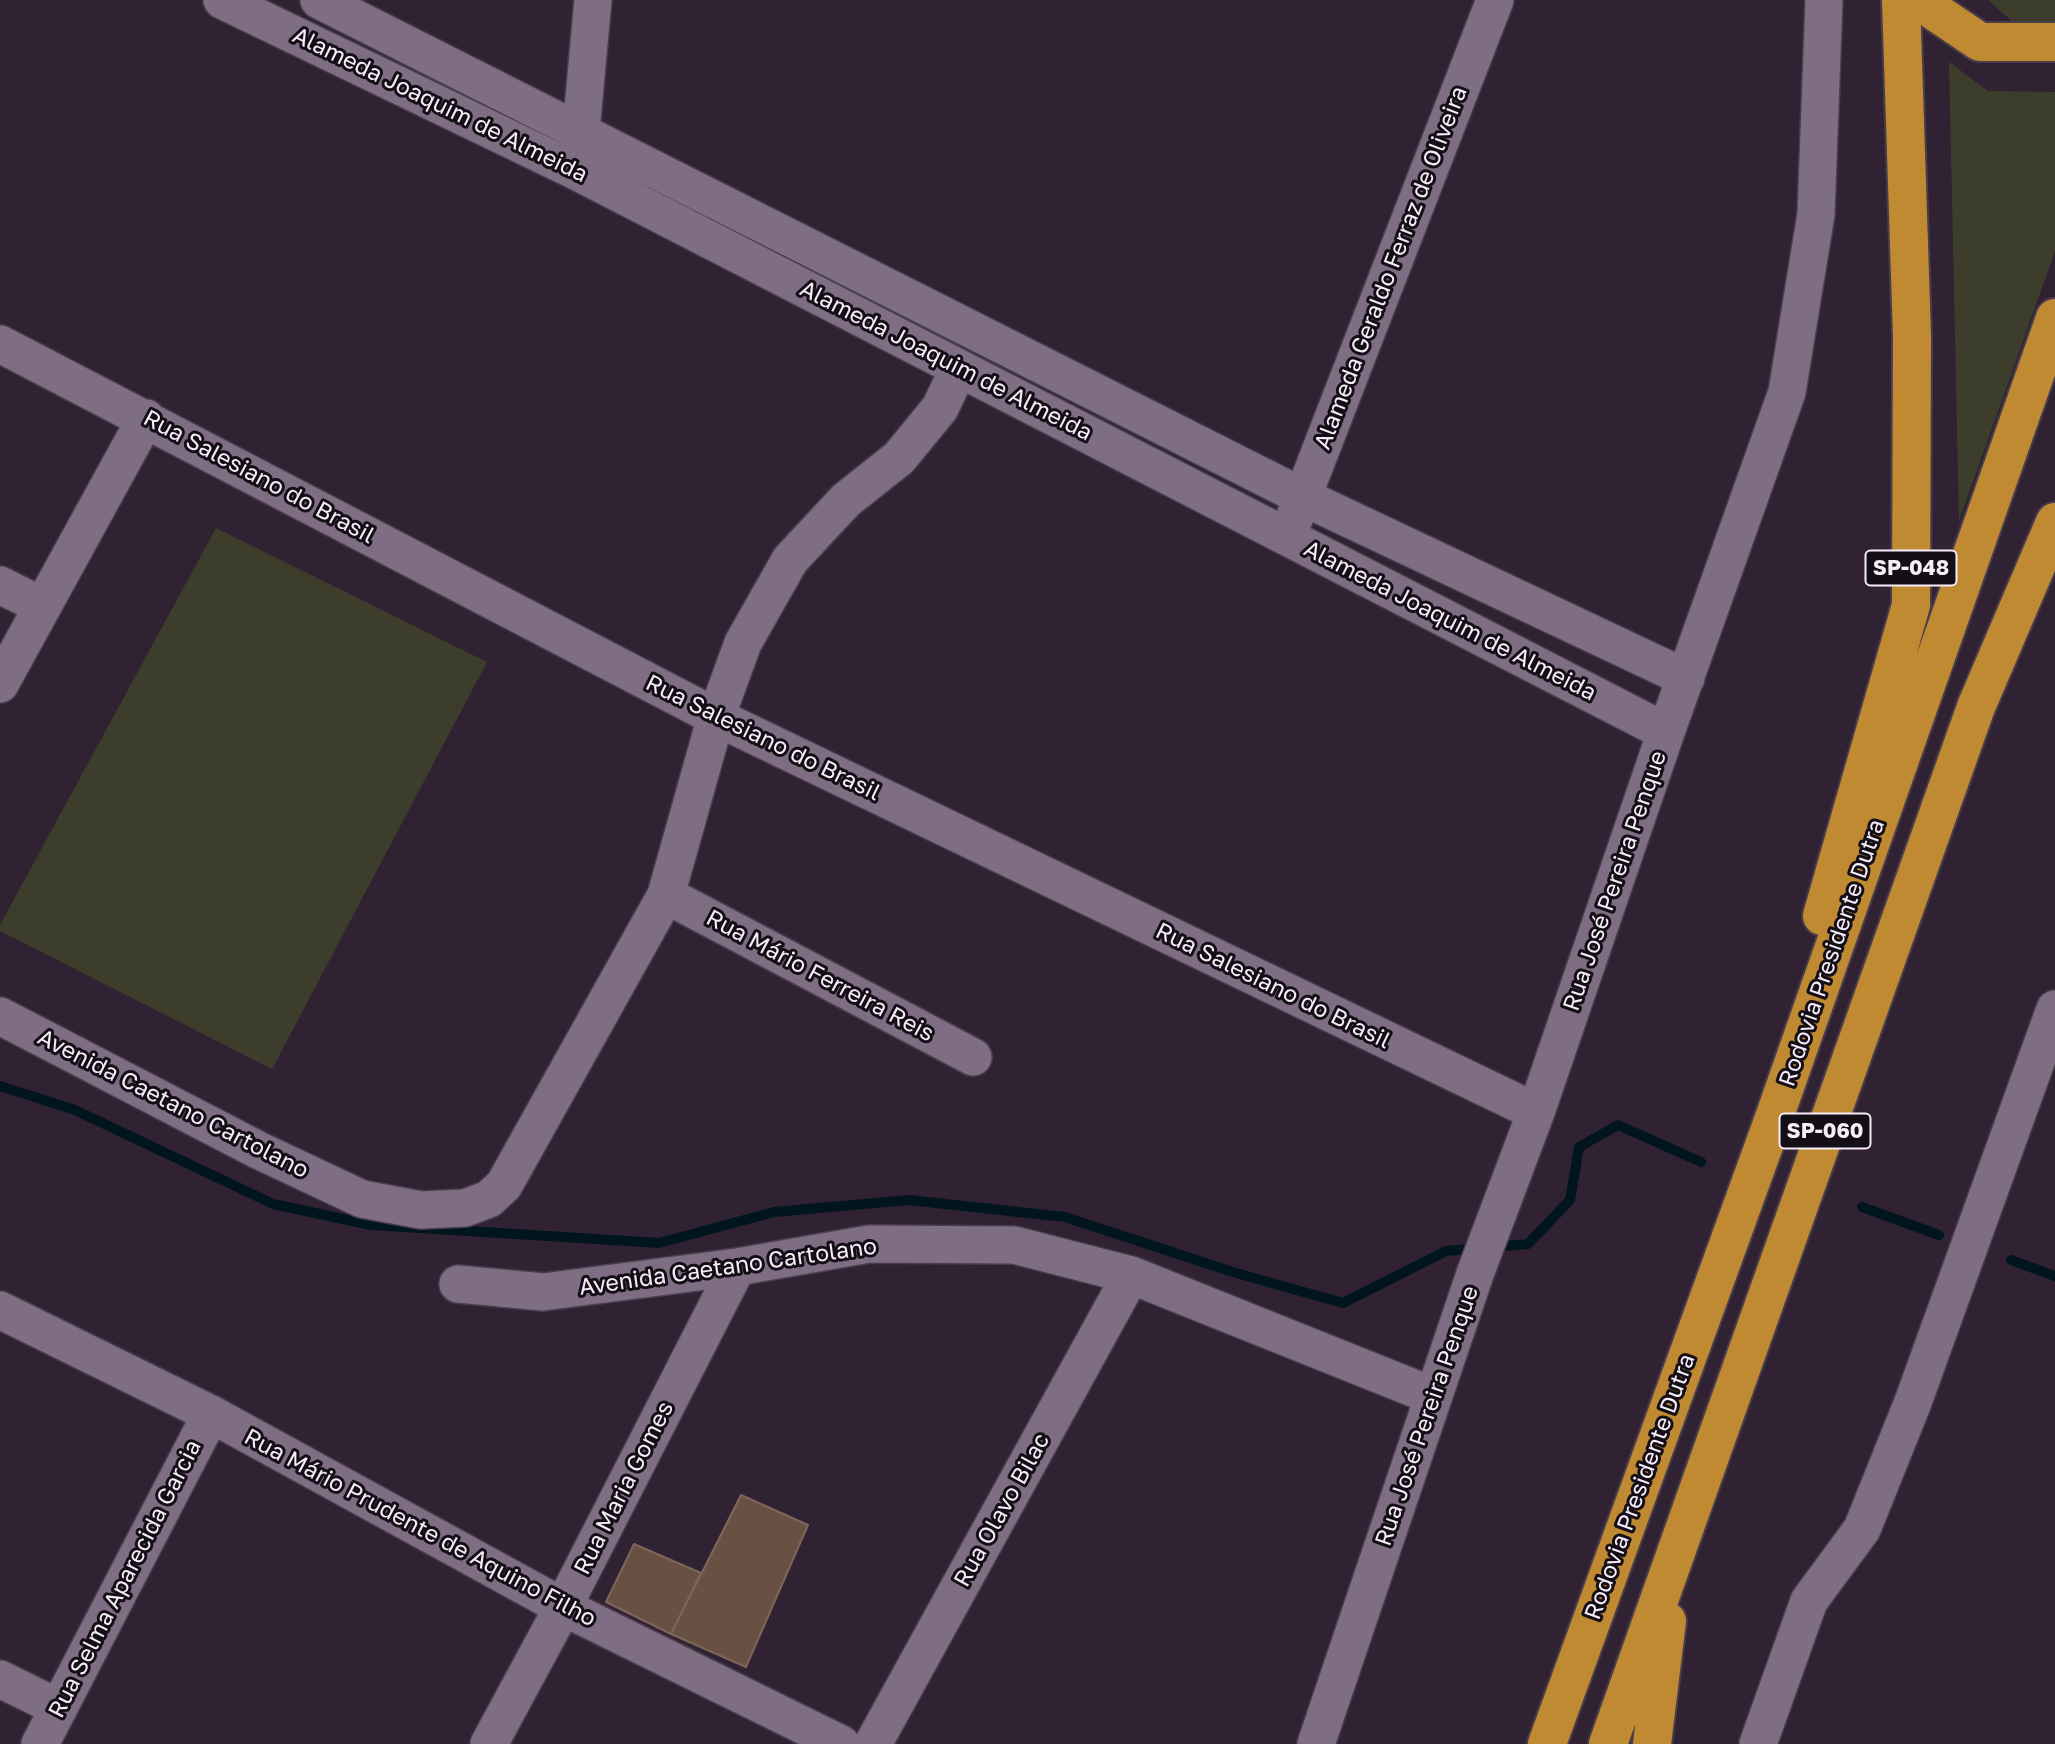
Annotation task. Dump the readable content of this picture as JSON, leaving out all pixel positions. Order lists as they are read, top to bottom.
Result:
{
  "streets": {
    "highway": ["SP-048", "Rodovia Presidente Dutra", "SP-060"],
    "street": [
      "Alameda Joaquim de Almeida",
      "Alameda Geraldo Ferraz de Oliveira",
      "Rua Salesiano do Brasil",
      "Rua José Pereira Penque",
      "Rua Mário Ferreira Reis",
      "Avenida Caetano Cartolano",
      "Rua Maria Gomes",
      "Rua Olavo Bilac",
      "Rua Mário Prudente de Aquino Filho",
      "Rua Selma Aparecida Garcia"
    ]
  },
  "crossings": [
    ["Alameda Joaquim de Almeida", "Alameda Geraldo Ferraz de Oliveira"],
    ["Alameda Joaquim de Almeida", "Rua José Pereira Penque"],
    ["Rua Salesiano do Brasil", "Rua José Pereira Penque"],
    ["SP-048", "Rodovia Presidente Dutra"],
    ["Rua José Pereira Penque", "Avenida Caetano Cartolano"],
    ["Rua Mário Ferreira Reis", "Avenida Caetano Cartolano"],
    ["Avenida Caetano Cartolano", "Rua Maria Gomes"],
    ["Avenida Caetano Cartolano", "Rua Olavo Bilac"],
    ["Rua Maria Gomes", "Rua Mário Prudente de Aquino Filho"],
    ["Rua Mário Prudente de Aquino Filho", "Rua Selma Aparecida Garcia"]
  ]
}
